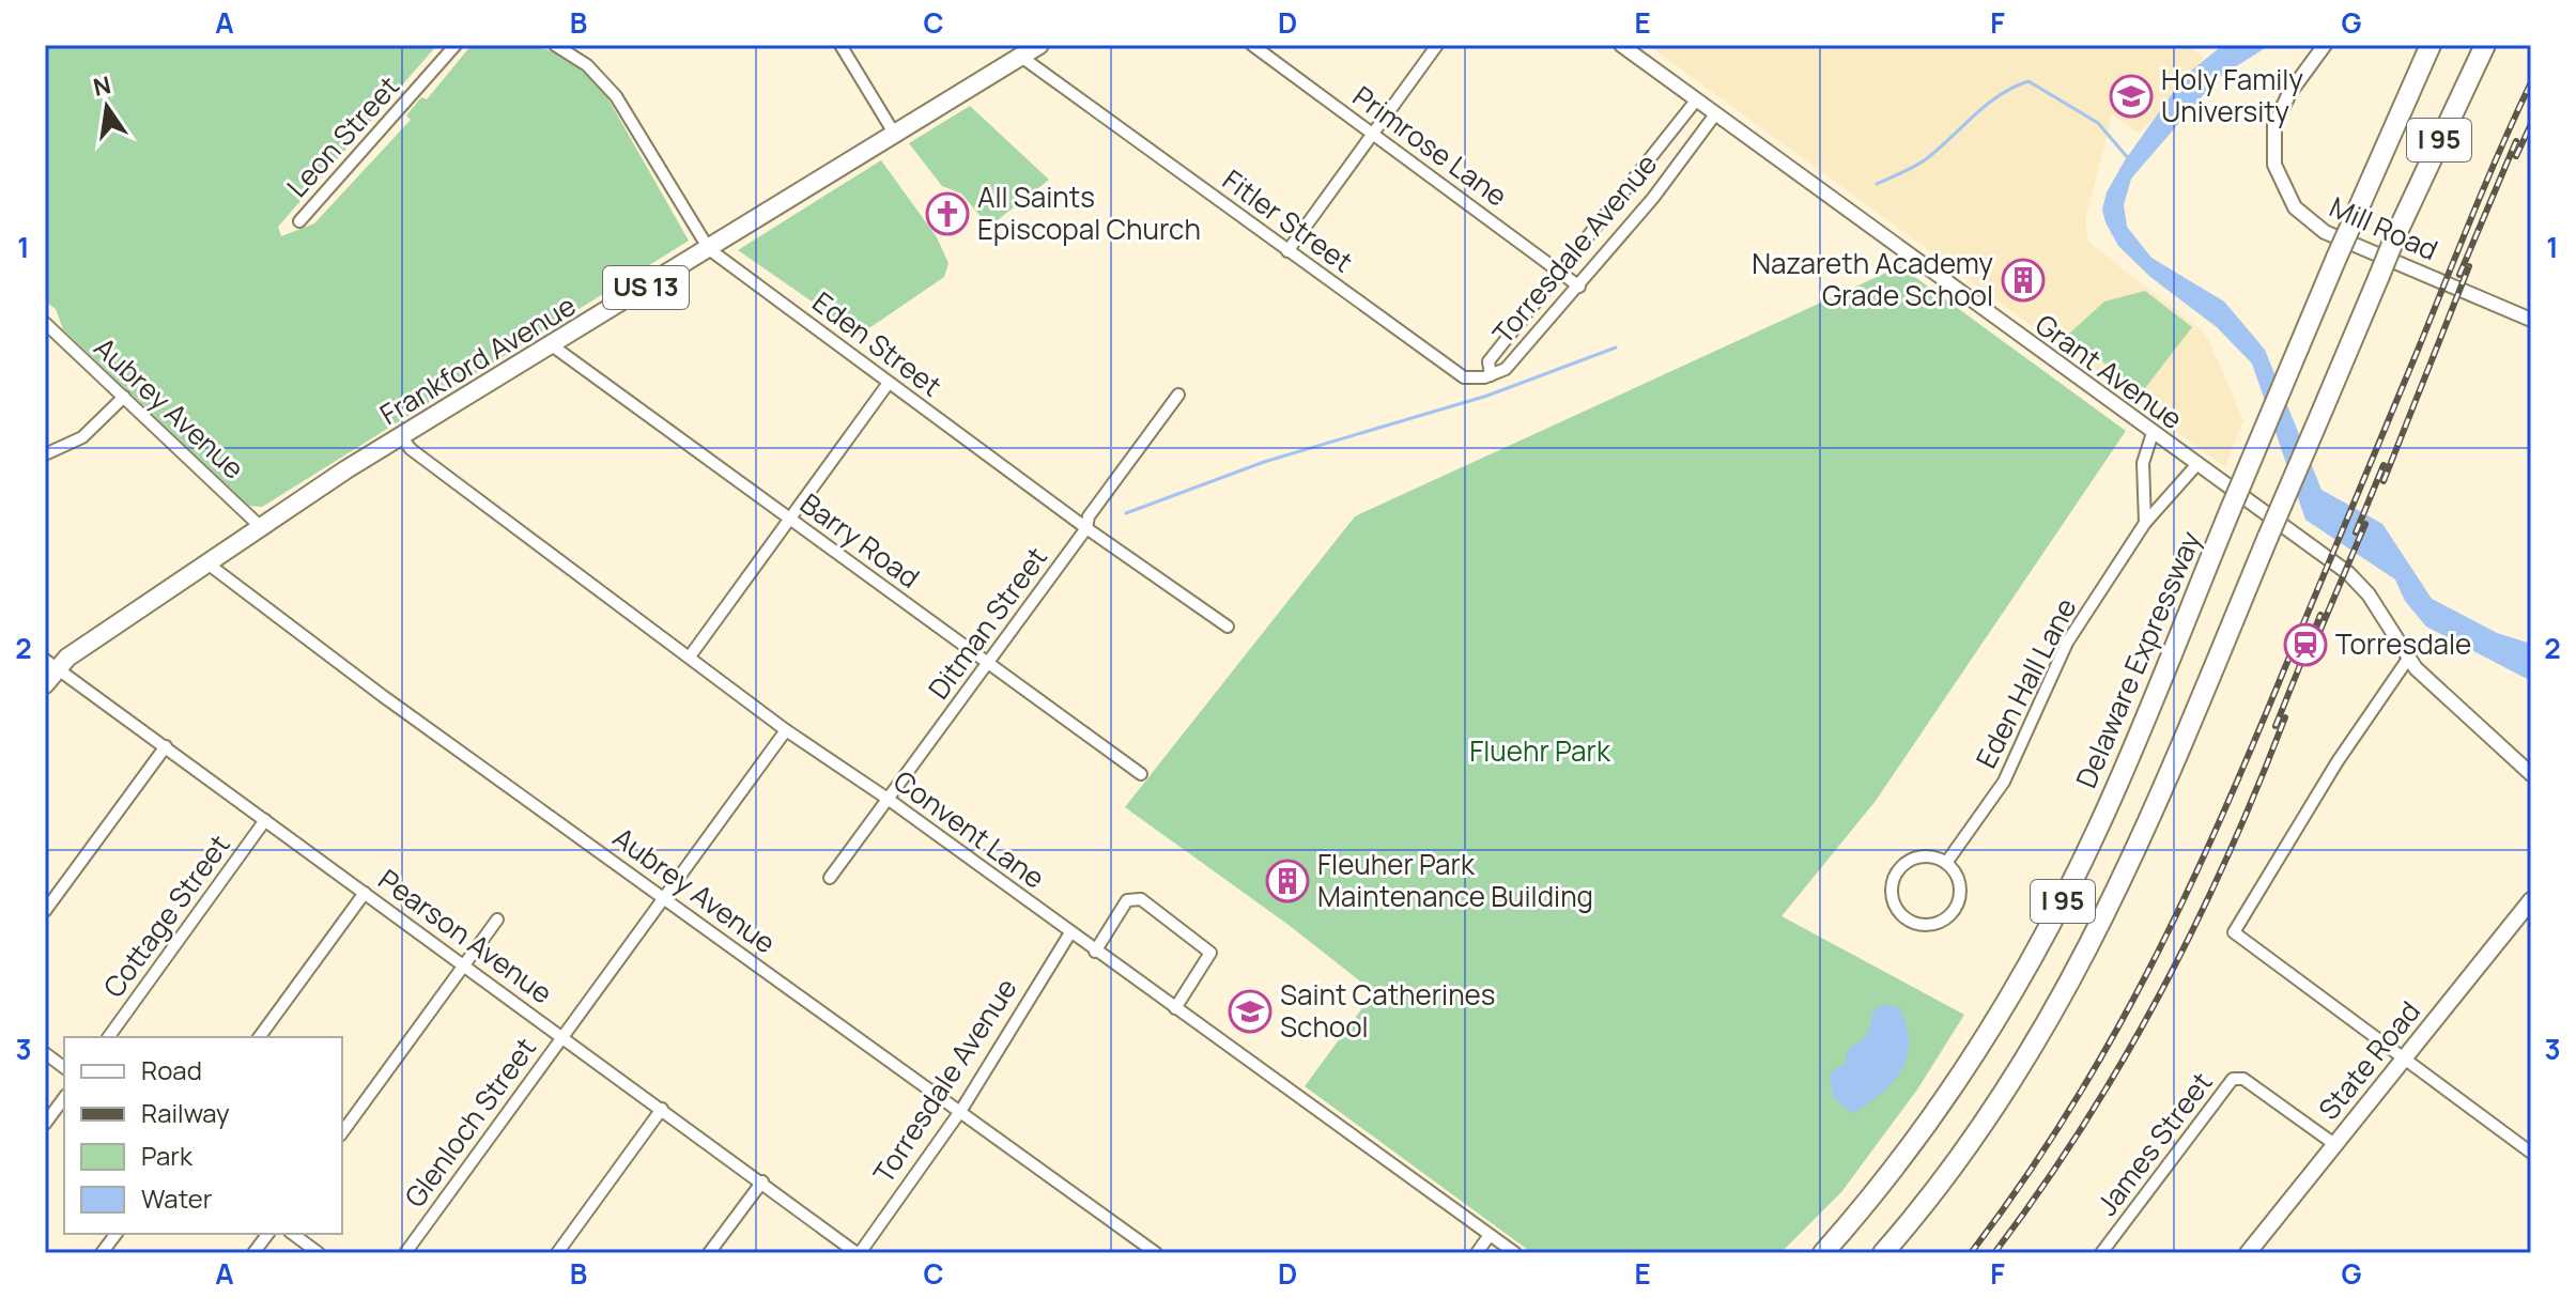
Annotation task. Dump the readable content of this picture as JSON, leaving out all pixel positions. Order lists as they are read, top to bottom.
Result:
{
  "streets": {
    "highway": ["I 95", "Delaware Expressway"],
    "main road": ["US 13", "Frankford Avenue", "State Road"],
    "street": [
      "Leon Street",
      "Primrose Lane",
      "Fitler Street",
      "Mill Road",
      "Torresdale Avenue",
      "Eden Street",
      "Grant Avenue",
      "Aubrey Avenue",
      "Barry Road",
      "Ditman Street",
      "Eden Hall Lane",
      "Convent Lane",
      "Cottage Street",
      "Pearson Avenue",
      "Glenloch Street",
      "James Street"
    ]
  },
  "crossings": [
    ["Primrose Lane", "Torresdale Avenue"],
    ["Fitler Street", "Torresdale Avenue"],
    ["Fitler Street", "Frankford Avenue"],
    ["Torresdale Avenue", "Grant Avenue"],
    ["Torresdale Avenue", "Aubrey Avenue"],
    ["Torresdale Avenue", "Convent Lane"],
    ["Torresdale Avenue", "Pearson Avenue"],
    ["Eden Street", "Frankford Avenue"],
    ["Eden Street", "Ditman Street"],
    ["Frankford Avenue", "Aubrey Avenue"],
    ["Frankford Avenue", "Barry Road"],
    ["Frankford Avenue", "Convent Lane"],
    ["Frankford Avenue", "Pearson Avenue"],
    ["Grant Avenue", "Eden Hall Lane"],
    ["Aubrey Avenue", "Glenloch Street"],
    ["Barry Road", "Ditman Street"],
    ["Ditman Street", "Convent Lane"],
    ["Convent Lane", "Glenloch Street"],
    ["Cottage Street", "Pearson Avenue"],
    ["Pearson Avenue", "Glenloch Street"],
    ["State Road", "James Street"]
  ],
  "parks": ["Fluehr Park"],
  "places": {
    "school or university": ["Holy Family University", "Saint Catherines School"],
    "church": ["All Saints Episcopal Church"],
    "building": ["Nazareth Academy Grade School", "Fleuher Park Maintenance Building"],
    "station": ["Torresdale"]
  },
  "legend": [
    "Road",
    "Railway",
    "Park",
    "Water"
  ],
  "north": "top",
  "grid": {
    "columns": [
      "A",
      "B",
      "C",
      "D",
      "E",
      "F",
      "G"
    ],
    "rows": ["1", "2", "3"]
  }
}
